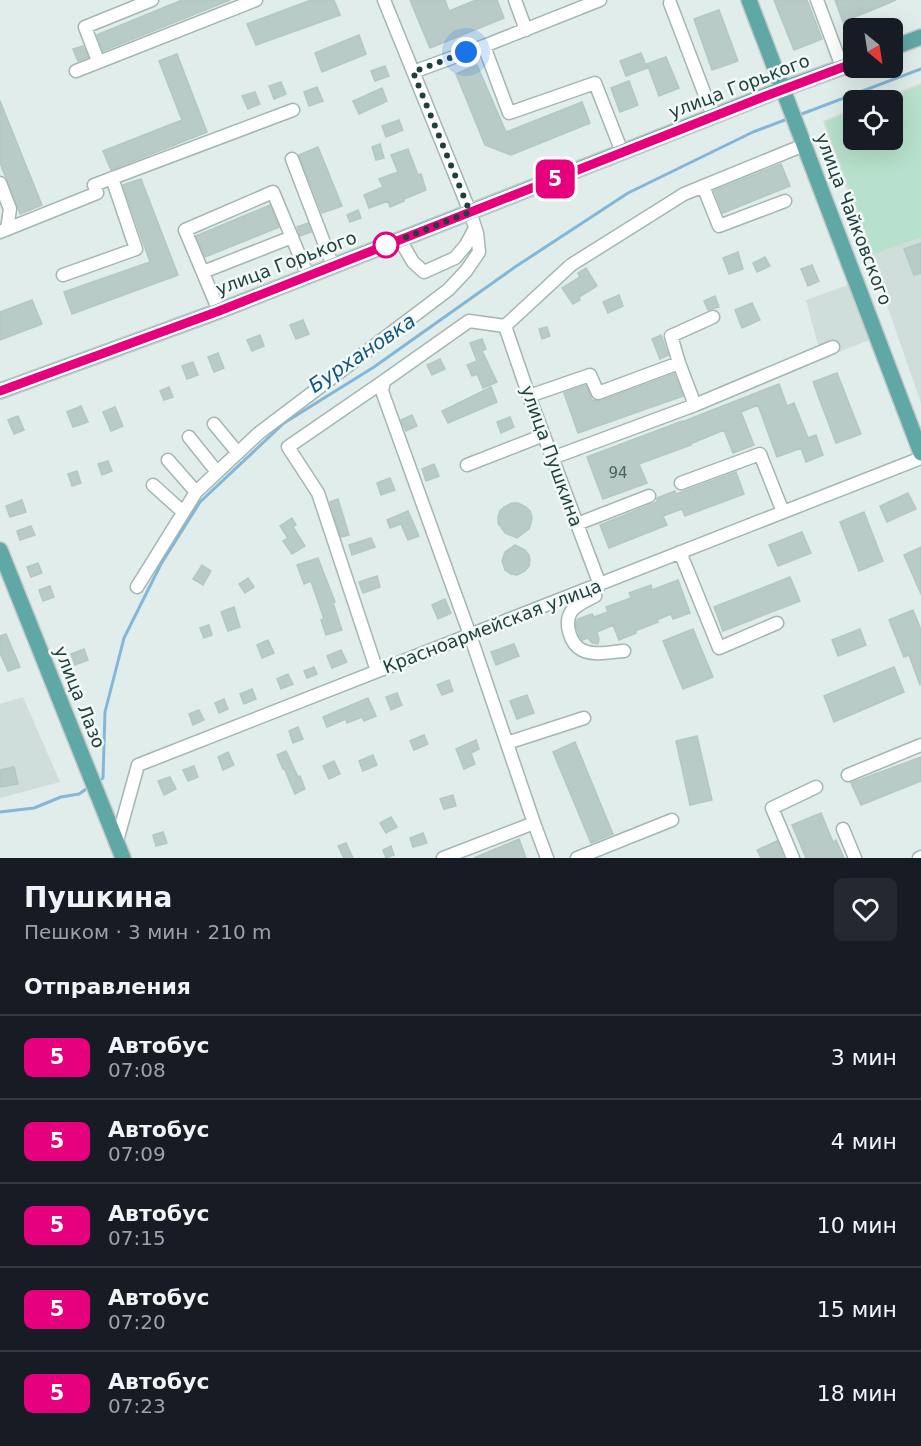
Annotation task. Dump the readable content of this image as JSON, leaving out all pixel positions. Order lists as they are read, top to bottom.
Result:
{
  "streets": {
    "main road": ["улица Горького", "улица Чайковского", "улица Лазо"],
    "street": ["улица Пушкина", "Красноармейская улица"]
  },
  "crossings": [
    ["улица Горького", "улица Чайковского"],
    ["улица Пушкина", "Красноармейская улица"],
    ["Красноармейская улица", "улица Лазо"]
  ],
  "water": ["Бурхановка"],
  "lines": ["bus line 5"],
  "house_numbers": ["94"],
  "north": "bottom right",
  "page": {
    "on_map": "5",
    "heading": [
      ["Пушкина", "Пешком · 3 мин · 210 m"],
      "Отправления"
    ],
    "list": [
      {
        "mark": "5",
        "name": "Автобус",
        "note": "07:08",
        "value": "3 мин"
      },
      {
        "mark": "5",
        "name": "Автобус",
        "note": "07:09",
        "value": "4 мин"
      },
      {
        "mark": "5",
        "name": "Автобус",
        "note": "07:15",
        "value": "10 мин"
      },
      {
        "mark": "5",
        "name": "Автобус",
        "note": "07:20",
        "value": "15 мин"
      },
      {
        "mark": "5",
        "name": "Автобус",
        "note": "07:23",
        "value": "18 мин"
      }
    ]
  }
}
